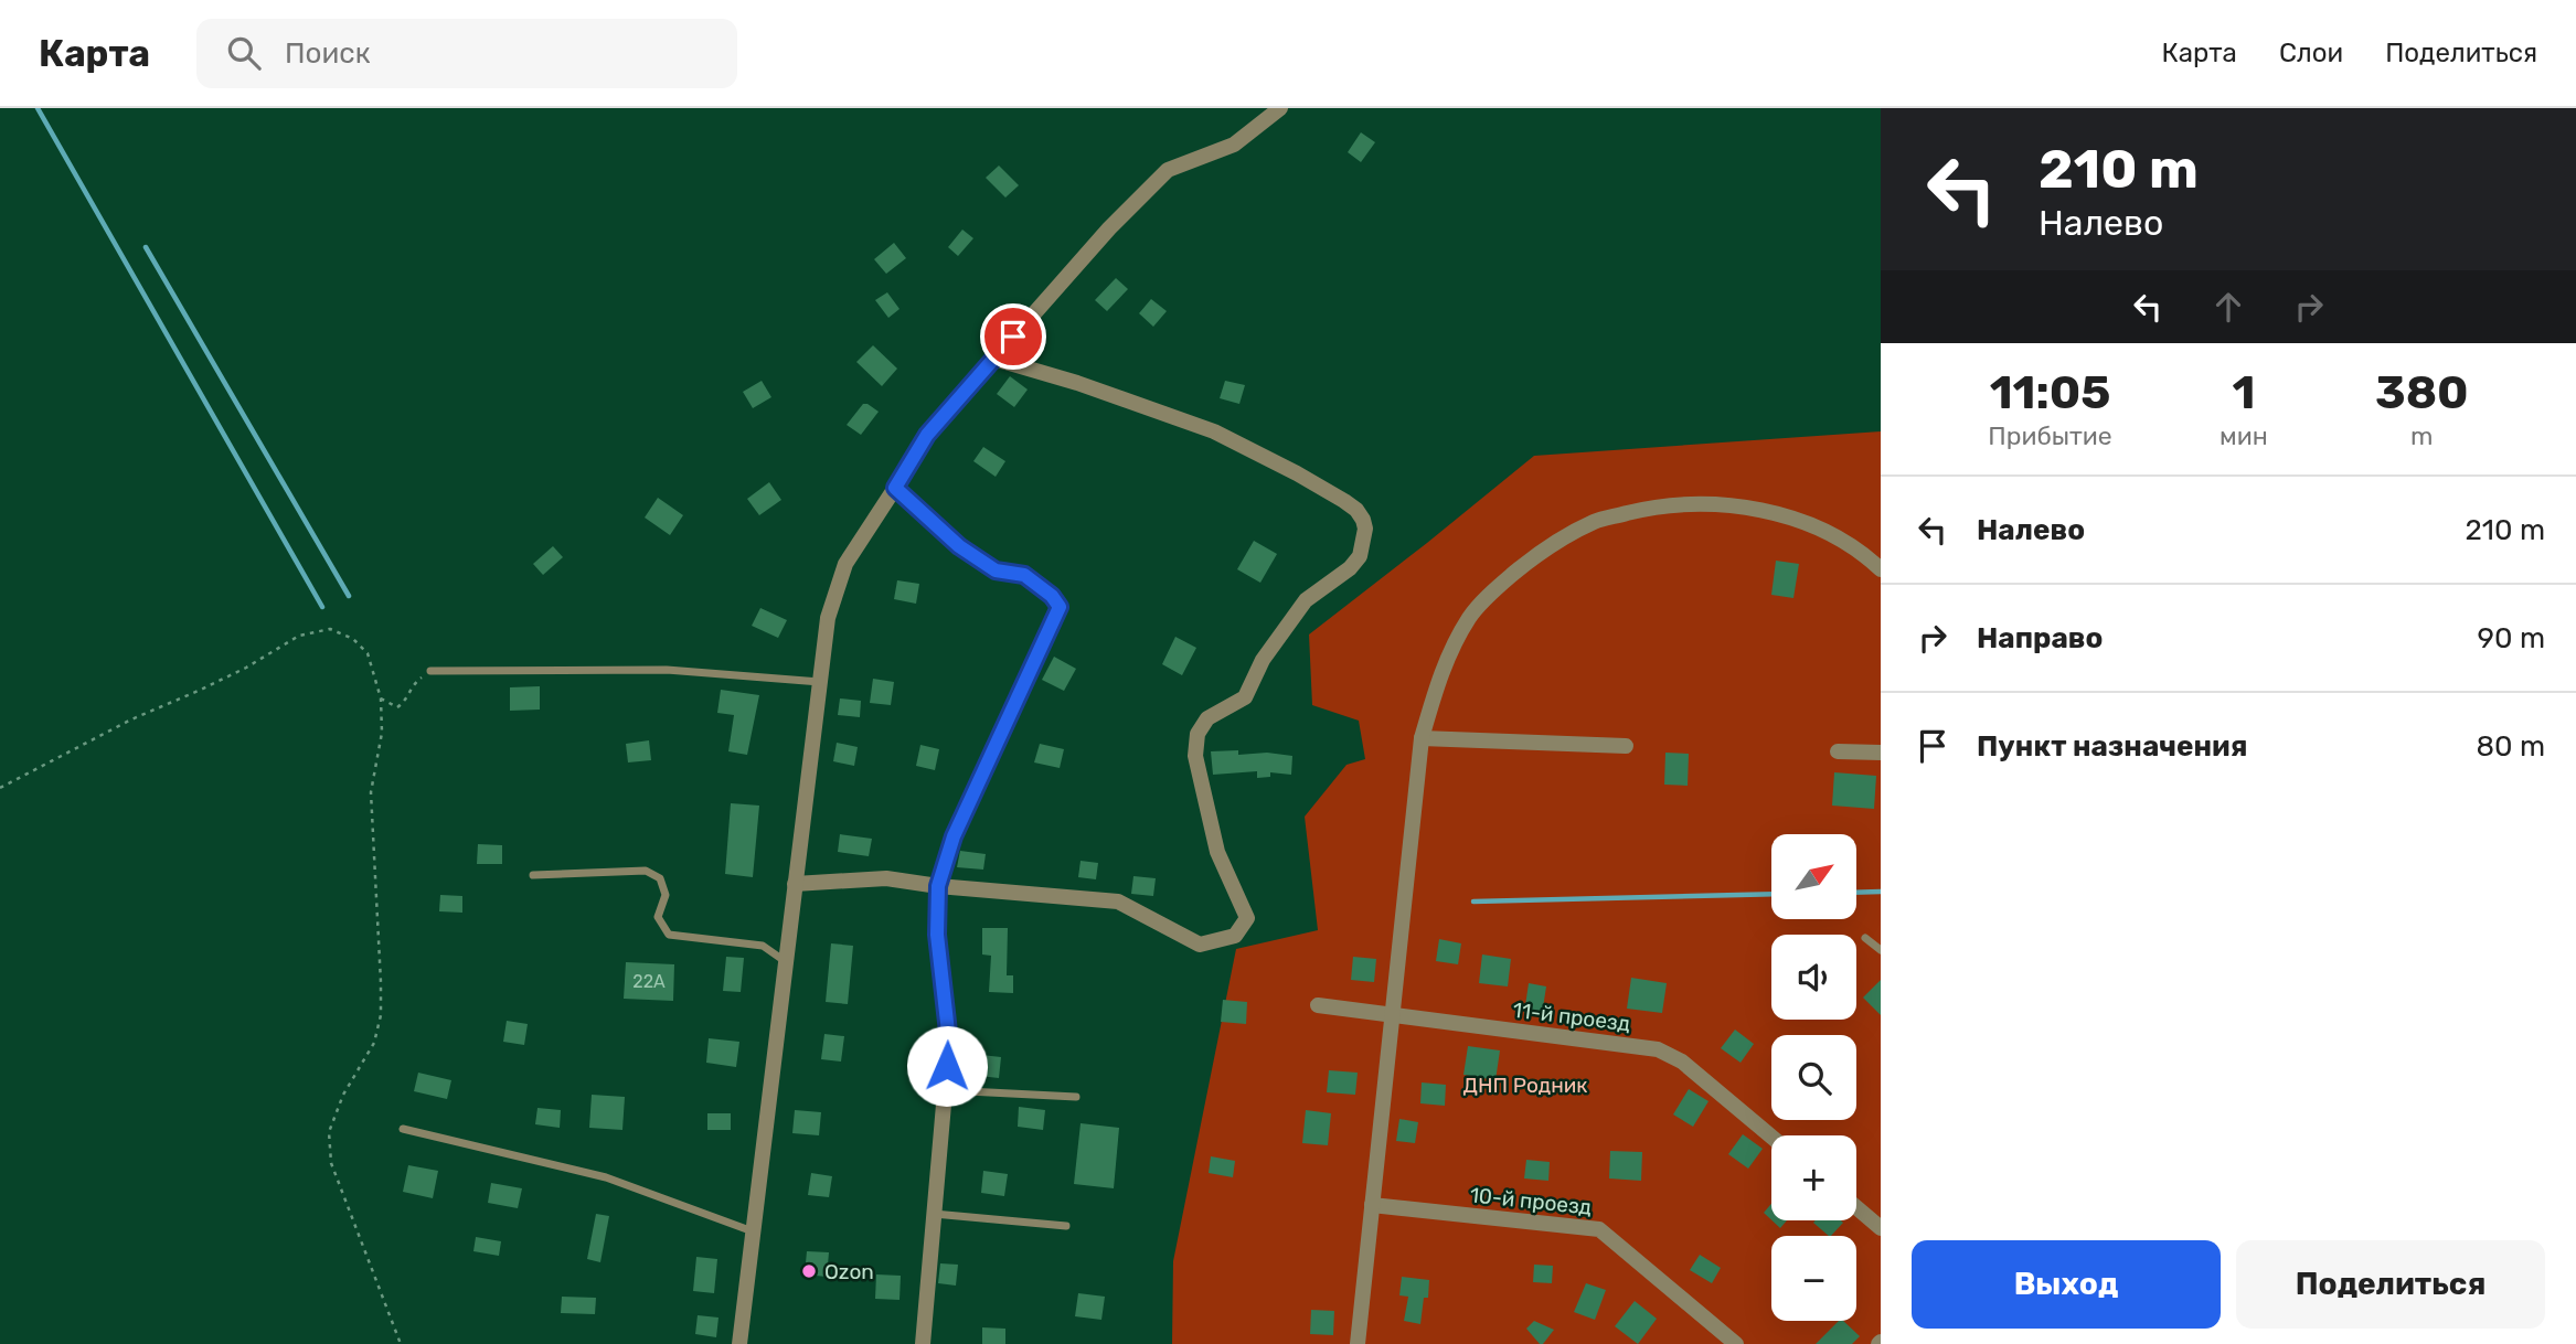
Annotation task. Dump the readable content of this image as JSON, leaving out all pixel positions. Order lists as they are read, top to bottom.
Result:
{
  "streets": {
    "street": ["11-й проезд", "10-й проезд"]
  },
  "parks": ["ДНП Родник"],
  "places": ["Ozon"],
  "house_numbers": ["22А"],
  "north": "top right",
  "page": {
    "header": "Карта",
    "search": "Поиск",
    "nav": ["Карта", "Слои", "Поделиться"],
    "turn": ["210 m", "Налево"],
    "eta": [
      "11:05",
      "Прибытие",
      "1",
      "мин",
      "380",
      "m"
    ],
    "list": [
      {
        "name": "Налево",
        "value": "210 m"
      },
      {
        "name": "Направо",
        "value": "90 m"
      },
      {
        "name": "Пункт назначения",
        "value": "80 m"
      }
    ],
    "map_buttons": ["+", "−"],
    "buttons": ["Выход", "Поделиться"]
  }
}
